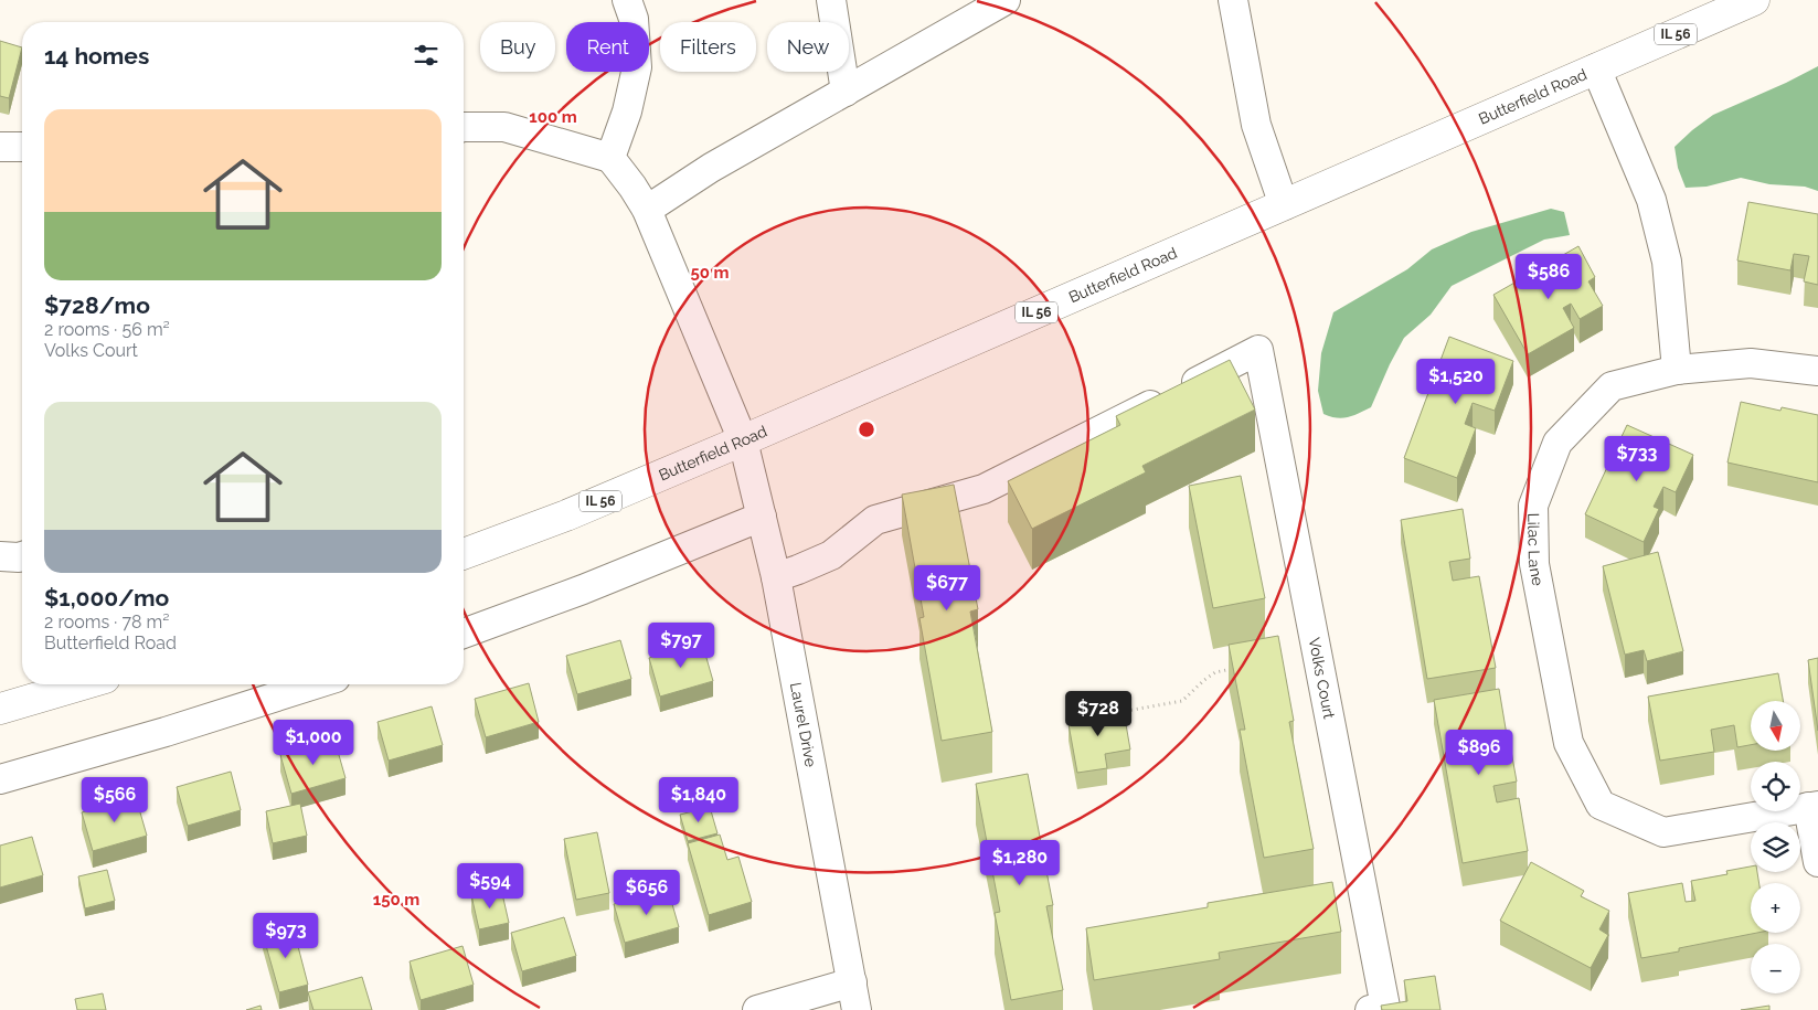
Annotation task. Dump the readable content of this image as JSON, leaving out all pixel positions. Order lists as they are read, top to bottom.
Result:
{
  "streets": {
    "main road": ["IL 56", "Butterfield Road"],
    "street": ["Lilac Lane", "Volks Court", "Laurel Drive"]
  },
  "crossings": [
    ["Butterfield Road", "Laurel Drive"],
    ["Volks Court", "Laurel Drive"]
  ],
  "north": "bottom",
  "page": {
    "chip": [
      "Buy",
      "Rent",
      "Filters",
      "New"
    ],
    "heading": "14 homes",
    "list": [
      {
        "name": "$728/mo",
        "note": "2 rooms · 56 m² · Volks Court"
      },
      {
        "name": "$1,000/mo",
        "note": "2 rooms · 78 m² · Butterfield Road"
      }
    ],
    "price": [
      "$586",
      "$1,520",
      "$733",
      "$677",
      "$797",
      "$728",
      "$1,000",
      "$896",
      "$566",
      "$1,840",
      "$1,280",
      "$594",
      "$656",
      "$973"
    ],
    "map_buttons": ["+", "−"]
  },
  "rings": ["100 m", "50 m", "150 m"]
}
